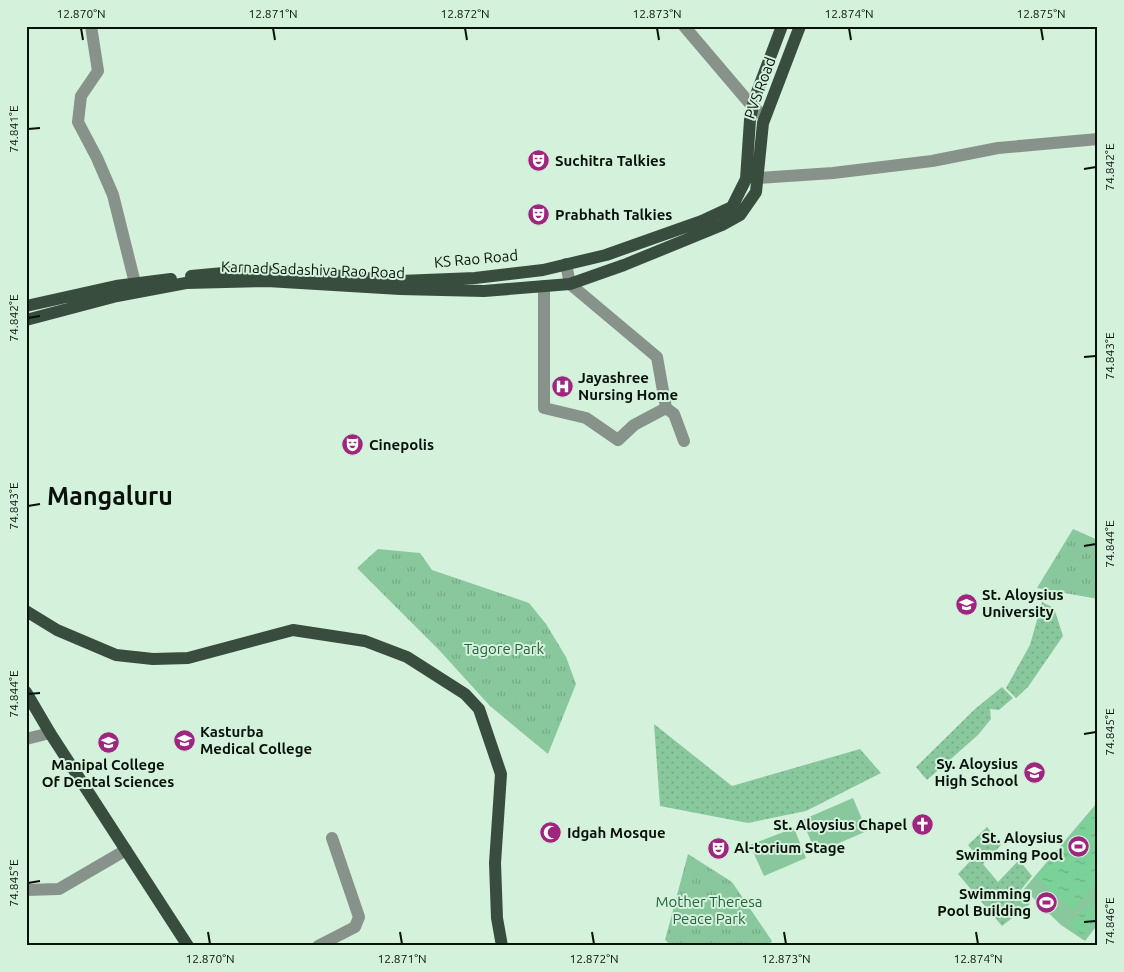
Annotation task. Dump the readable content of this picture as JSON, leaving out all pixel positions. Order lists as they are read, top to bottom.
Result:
{
  "streets": {
    "main road": ["PVS Road", "KS Rao Road", "Karnad Sadashiva Rao Road"]
  },
  "crossings": [
    ["PVS Road", "Karnad Sadashiva Rao Road"]
  ],
  "districts": ["Mangaluru"],
  "parks": ["Tagore Park", "Mother Theresa Peace Park"],
  "places": {
    "theatre": [
      "Suchitra Talkies",
      "Prabhath Talkies",
      "Cinepolis",
      "Al-torium Stage"
    ],
    "hospital": ["Jayashree Nursing Home"],
    "school or university": [
      "St. Aloysius University",
      "Kasturba Medical College",
      "Manipal College Of Dental Sciences",
      "Sy. Aloysius High School"
    ],
    "church": ["St. Aloysius Chapel"],
    "mosque": ["Idgah Mosque"],
    "sports": ["St. Aloysius Swimming Pool", "Swimming Pool Building"]
  },
  "coordinates": [
    "12.870°N",
    "12.871°N",
    "12.872°N",
    "12.873°N",
    "12.874°N",
    "12.875°N",
    "74.841°E",
    "74.842°E",
    "74.843°E",
    "74.844°E",
    "74.845°E",
    "74.846°E"
  ]
}
